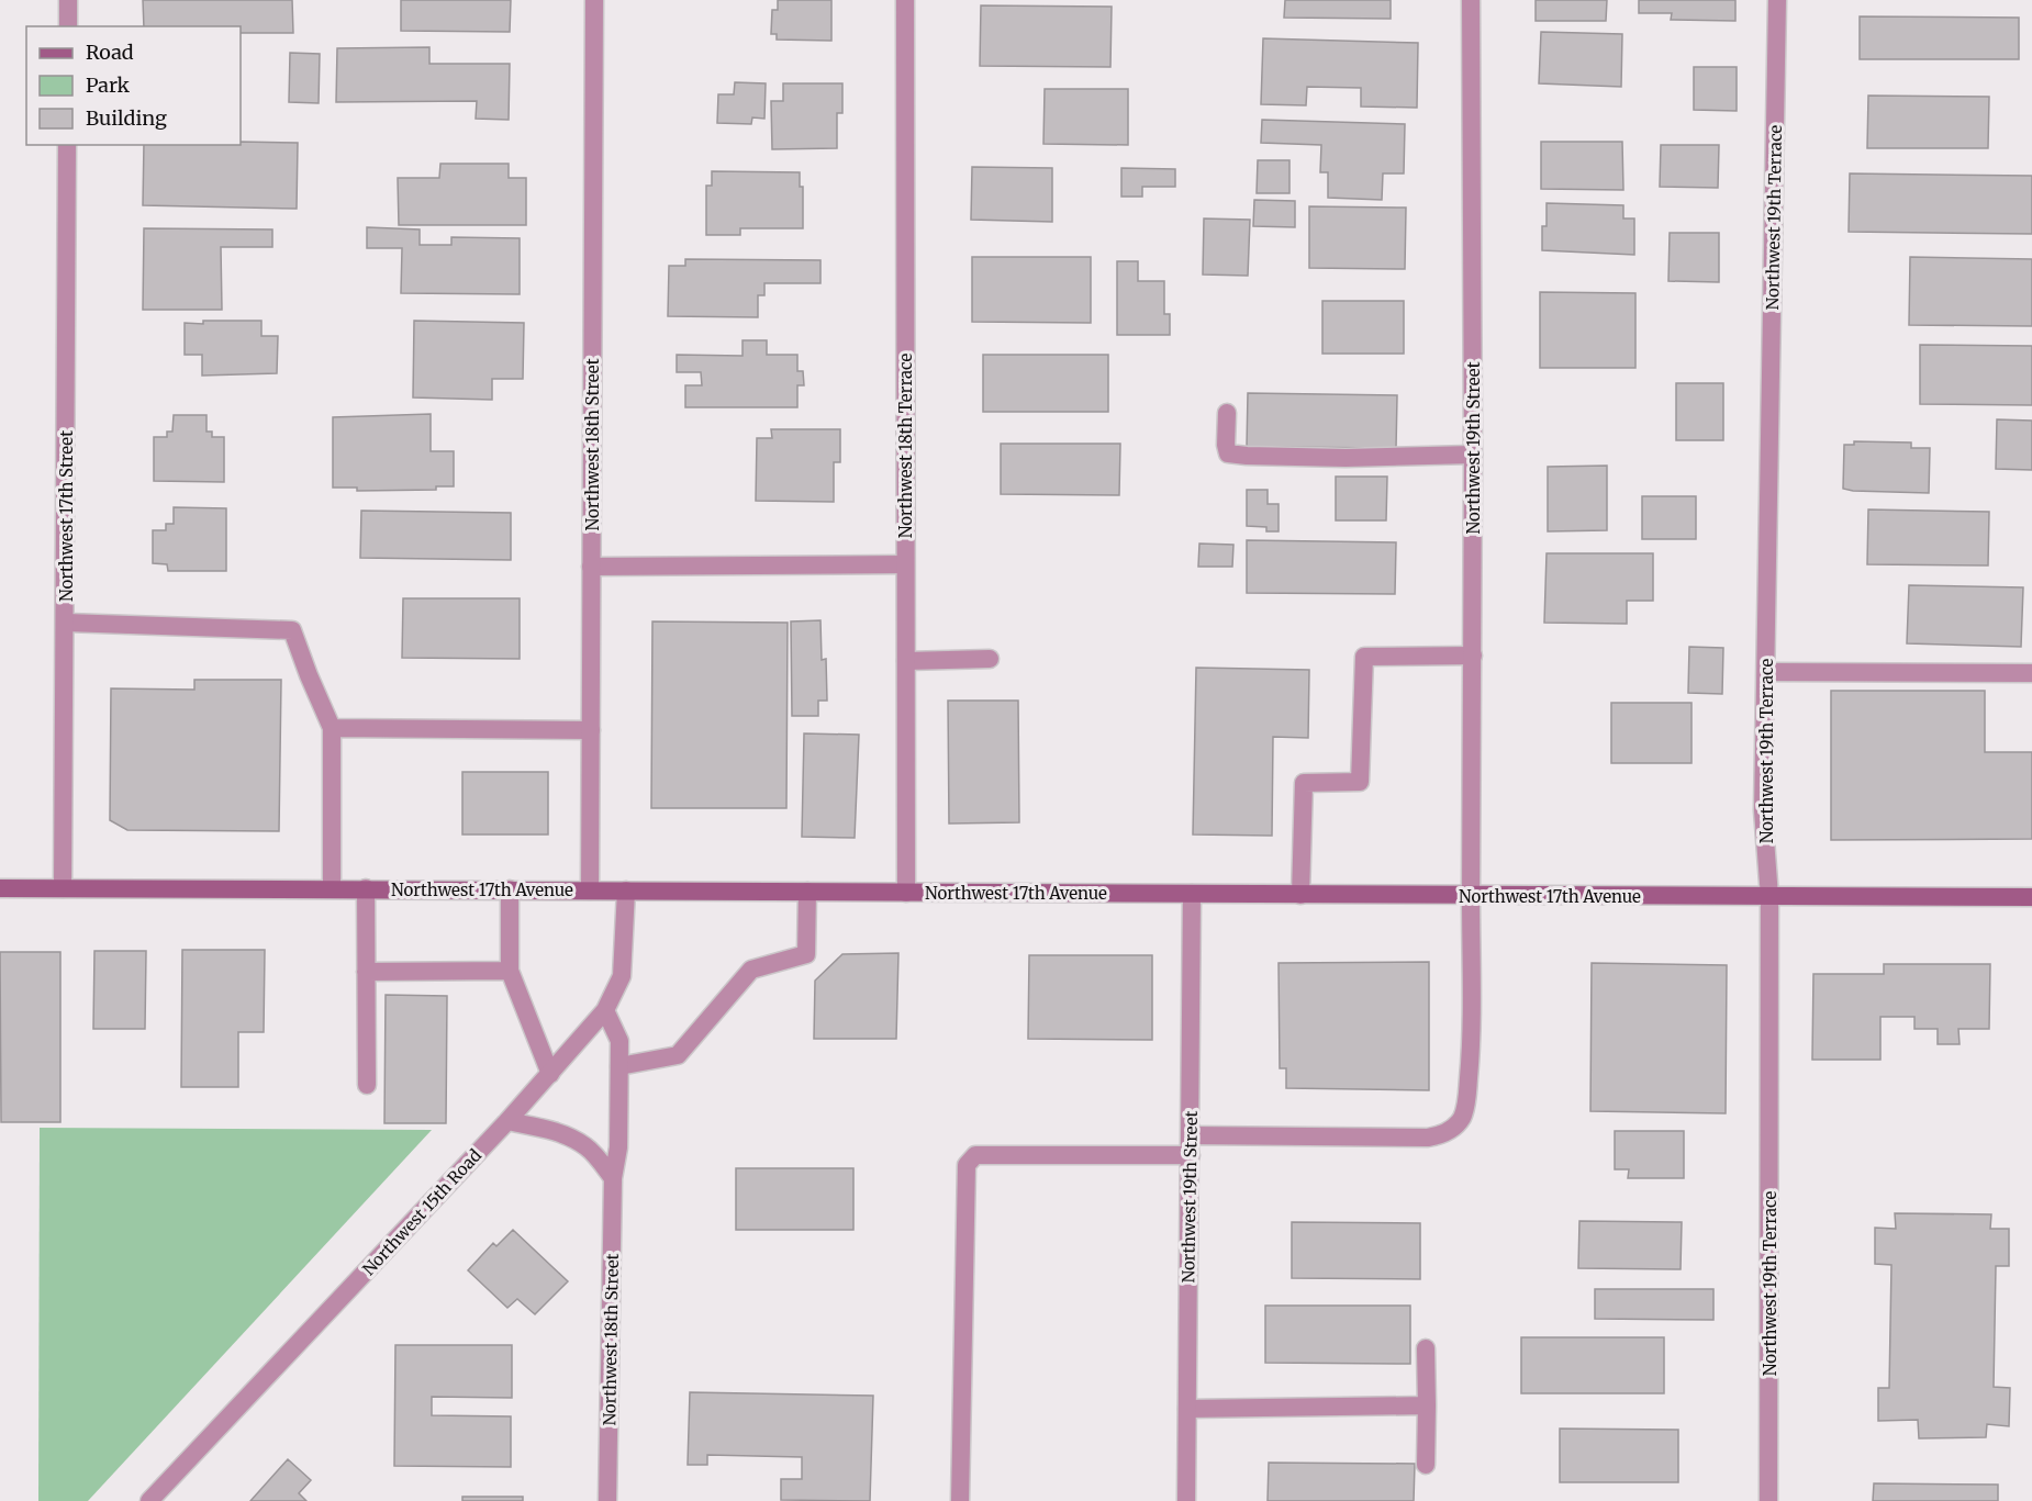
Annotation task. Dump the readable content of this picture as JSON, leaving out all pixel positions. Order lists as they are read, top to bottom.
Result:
{
  "streets": {
    "main road": ["Northwest 17th Avenue"],
    "street": [
      "Northwest 19th Terrace",
      "Northwest 18th Street",
      "Northwest 18th Terrace",
      "Northwest 19th Street",
      "Northwest 17th Street",
      "Northwest 15th Road"
    ]
  },
  "crossings": [
    ["Northwest 19th Terrace", "Northwest 17th Avenue"],
    ["Northwest 18th Street", "Northwest 17th Avenue"],
    ["Northwest 18th Street", "Northwest 15th Road"],
    ["Northwest 18th Terrace", "Northwest 17th Avenue"],
    ["Northwest 19th Street", "Northwest 17th Avenue"],
    ["Northwest 17th Street", "Northwest 17th Avenue"],
    ["Northwest 17th Avenue", "Northwest 15th Road"]
  ],
  "legend": ["Road", "Park", "Building"]
}
